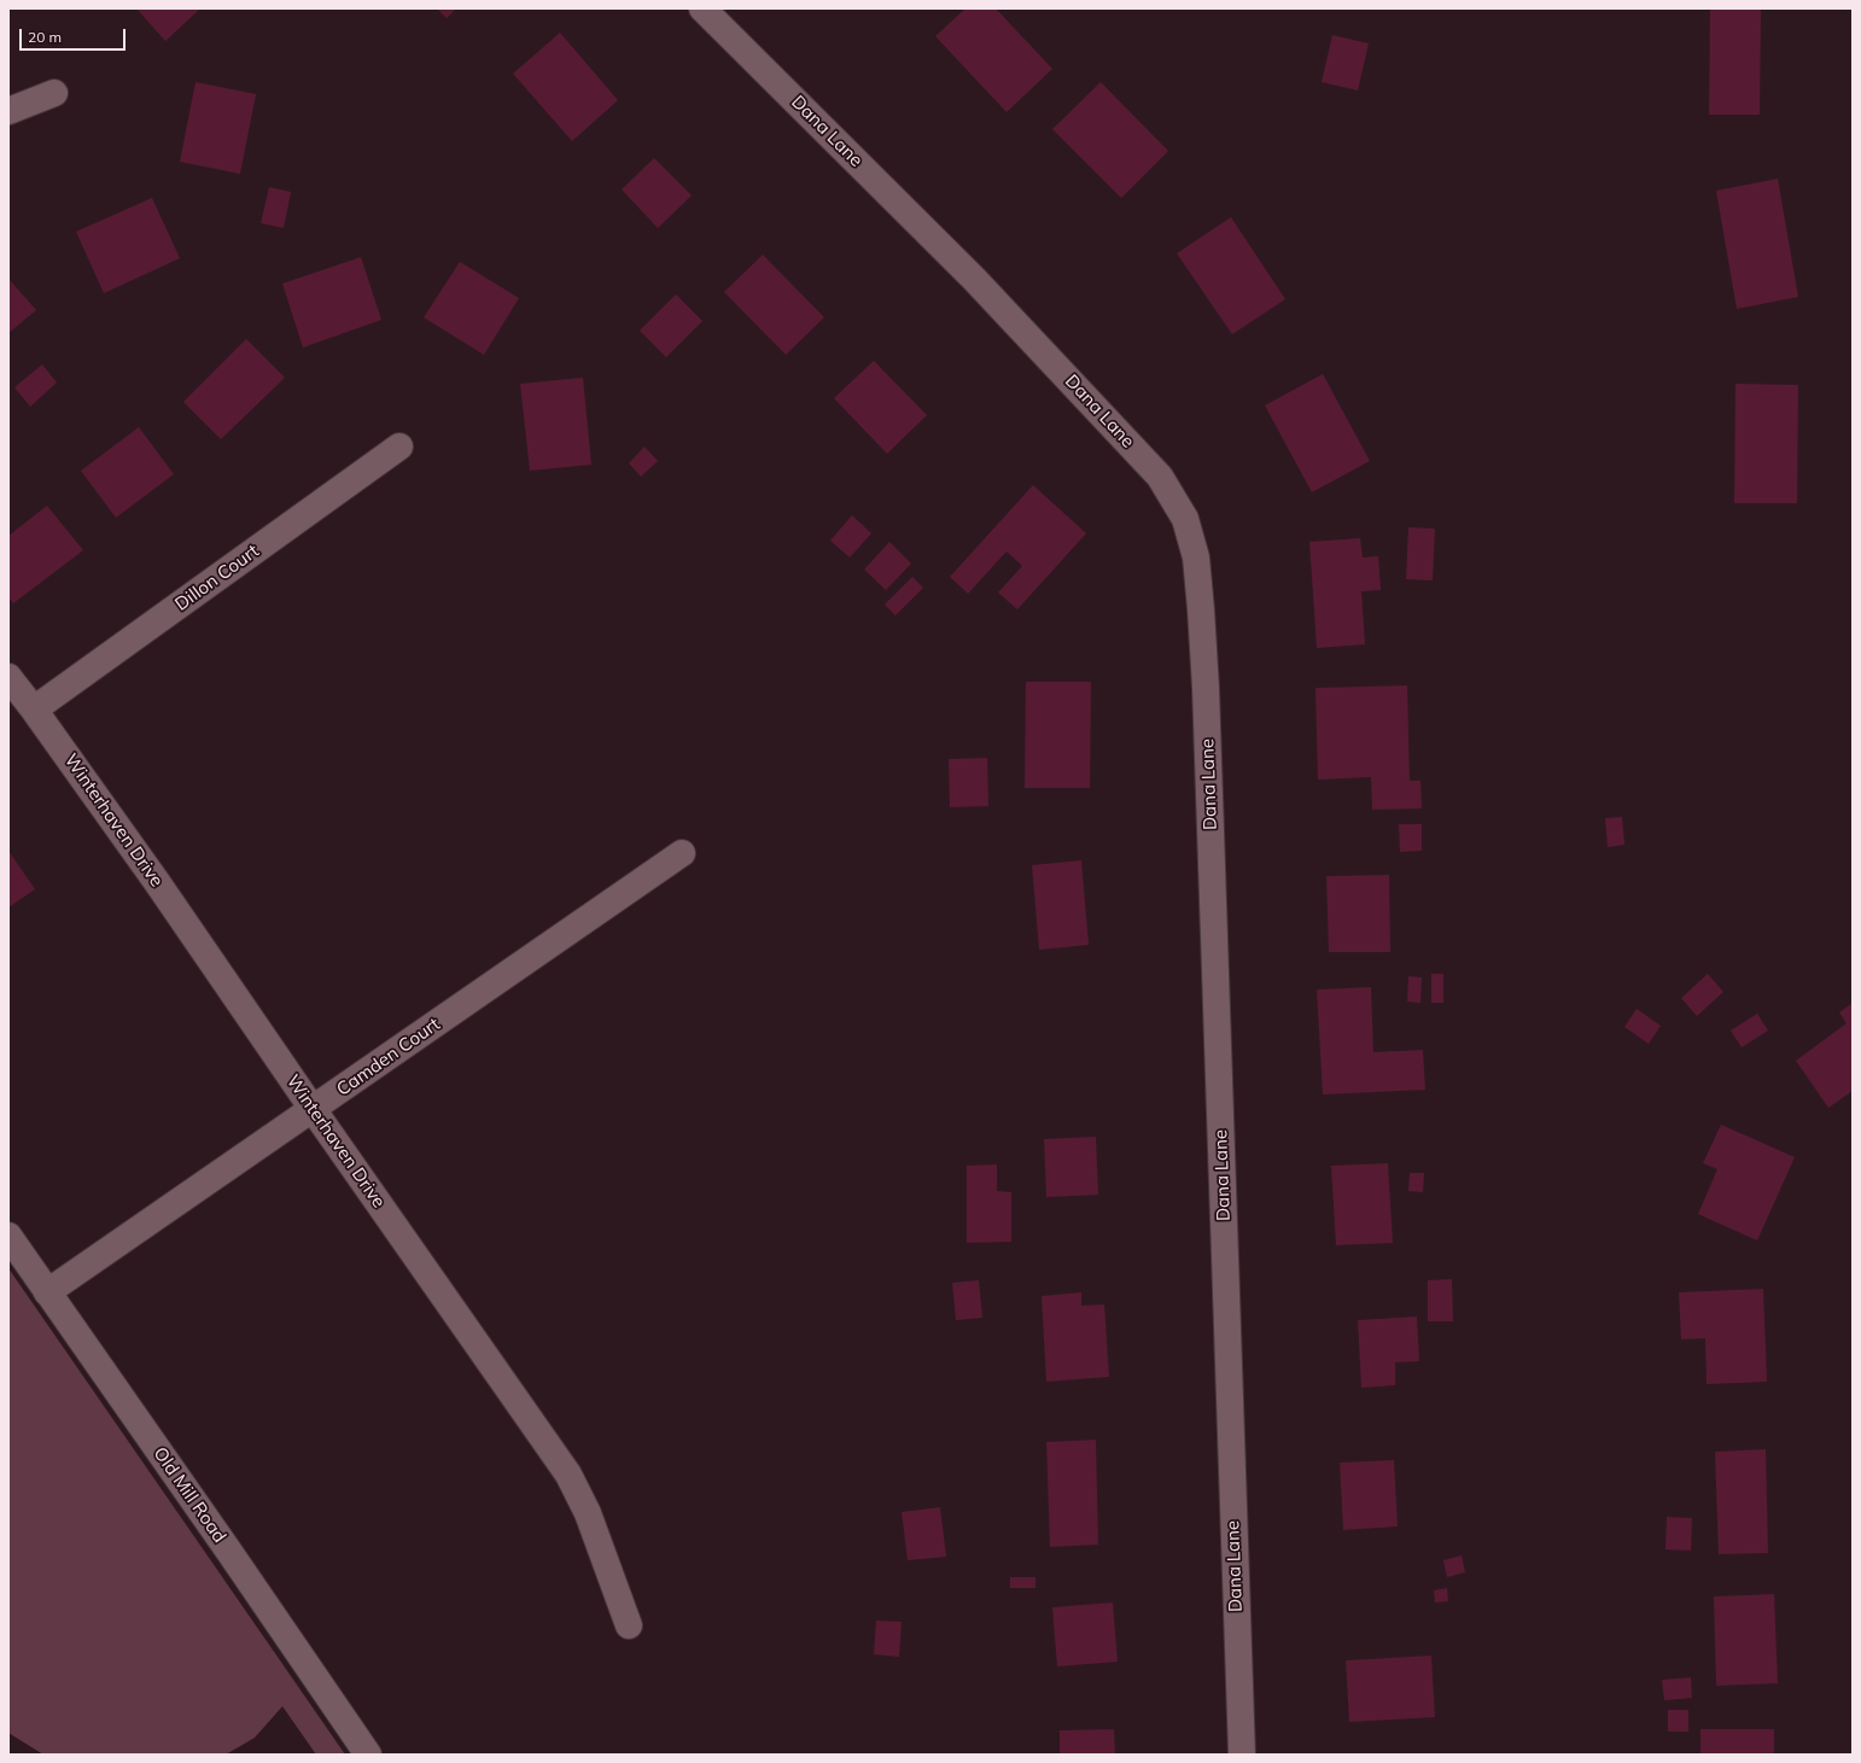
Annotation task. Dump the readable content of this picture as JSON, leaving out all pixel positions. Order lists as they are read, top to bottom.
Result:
{
  "streets": {
    "street": [
      "Dana Lane",
      "Dillon Court",
      "Winterhaven Drive",
      "Camden Court",
      "Old Mill Road"
    ]
  },
  "crossings": [
    ["Dillon Court", "Winterhaven Drive"],
    ["Winterhaven Drive", "Camden Court"],
    ["Camden Court", "Old Mill Road"]
  ],
  "scale_bar": "20 m"
}
